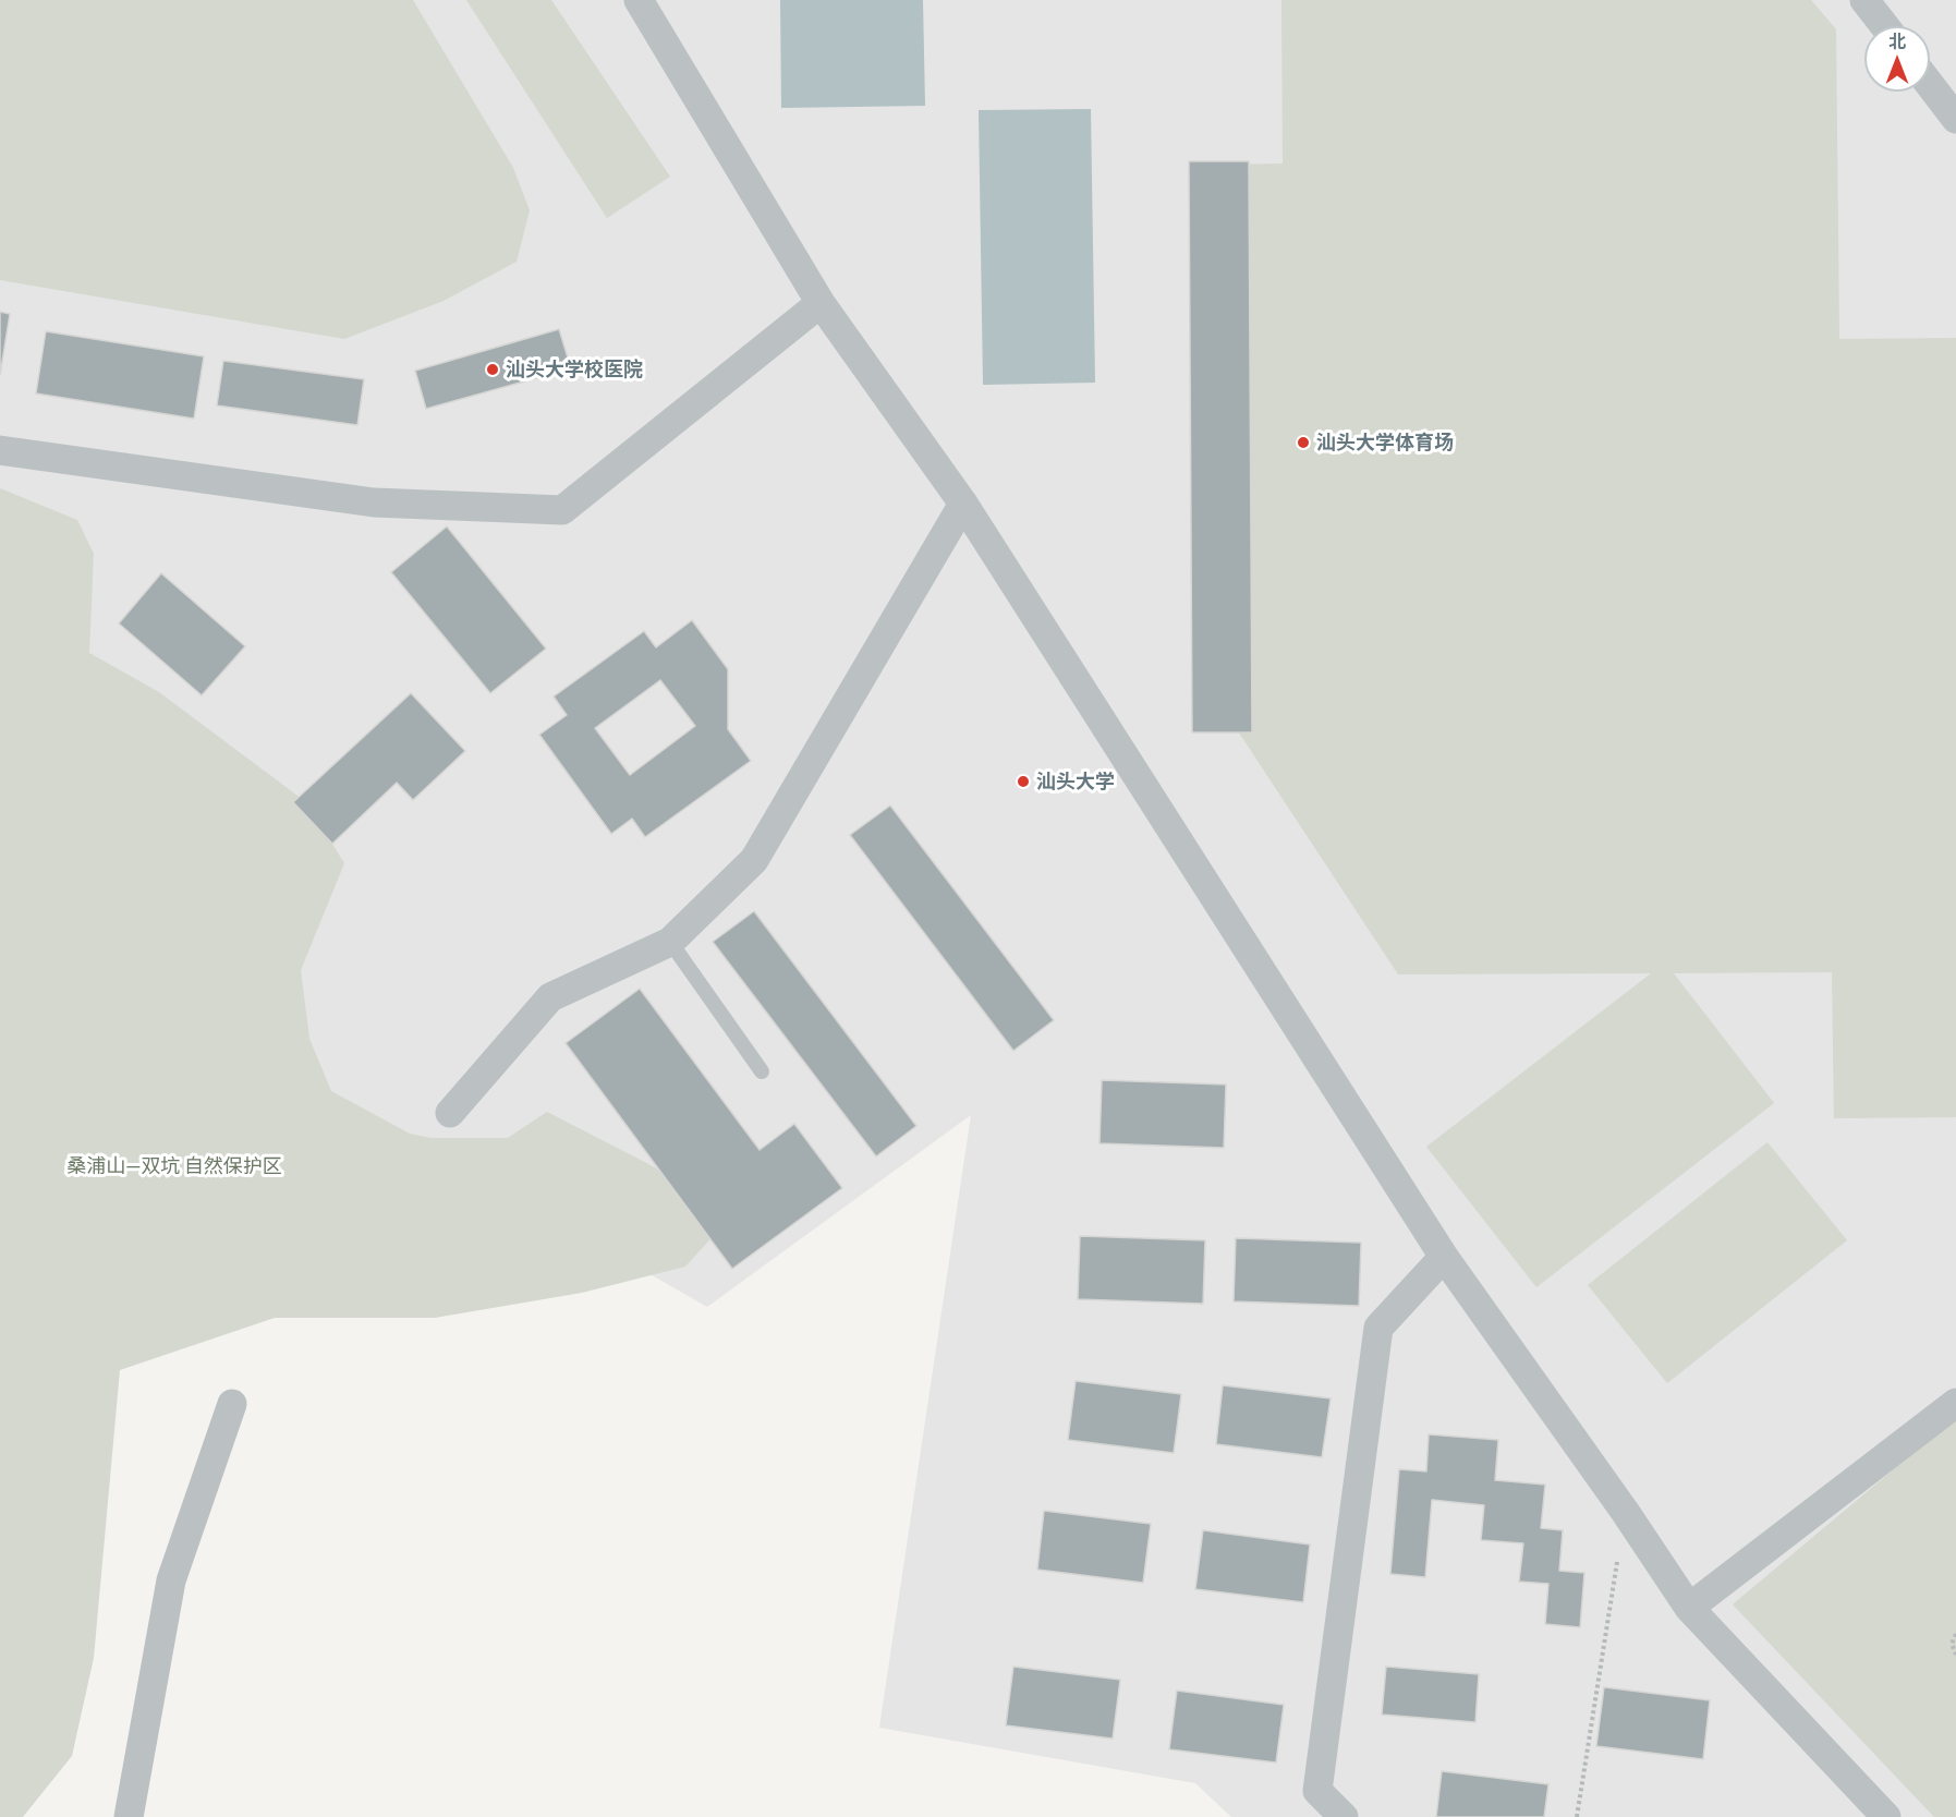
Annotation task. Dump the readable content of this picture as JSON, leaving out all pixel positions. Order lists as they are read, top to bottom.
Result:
{
  "parks": ["桑浦山—双坑 自然保护区"],
  "places": ["汕头大学校医院", "汕头大学体育场", "汕头大学"],
  "north": "top"
}
